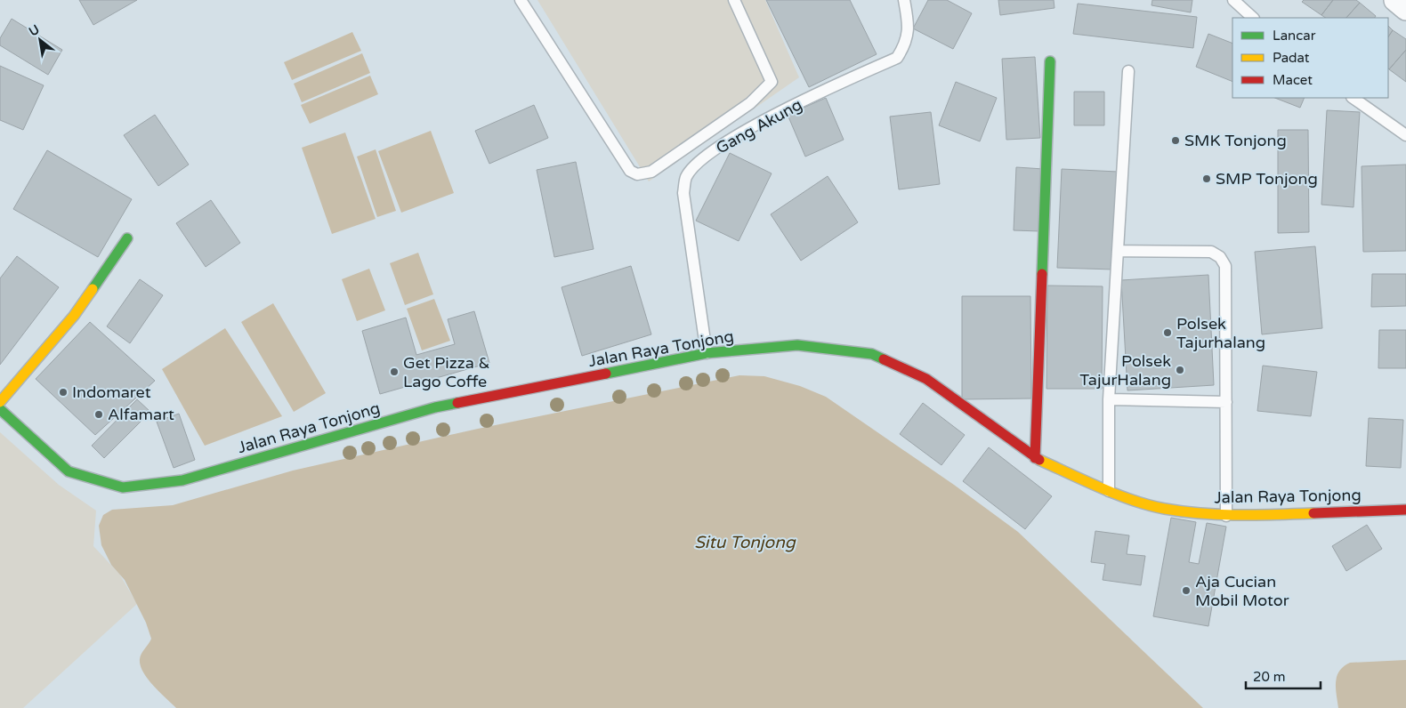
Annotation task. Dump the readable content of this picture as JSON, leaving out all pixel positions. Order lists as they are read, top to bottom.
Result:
{
  "streets": {
    "main road": ["Jalan Raya Tonjong"],
    "lane": ["Gang Akung"]
  },
  "crossings": [
    ["Gang Akung", "Jalan Raya Tonjong"]
  ],
  "water": ["Situ Tonjong"],
  "places": [
    "SMK Tonjong",
    "SMP Tonjong",
    "Polsek Tajurhalang",
    "Polsek TajurHalang",
    "Get Pizza & Lago Coffe",
    "Indomaret",
    "Alfamart",
    "Aja Cucian Mobil Motor"
  ],
  "legend": ["Lancar", "Padat", "Macet"],
  "scale_bar": "20 m",
  "north": "top left"
}
